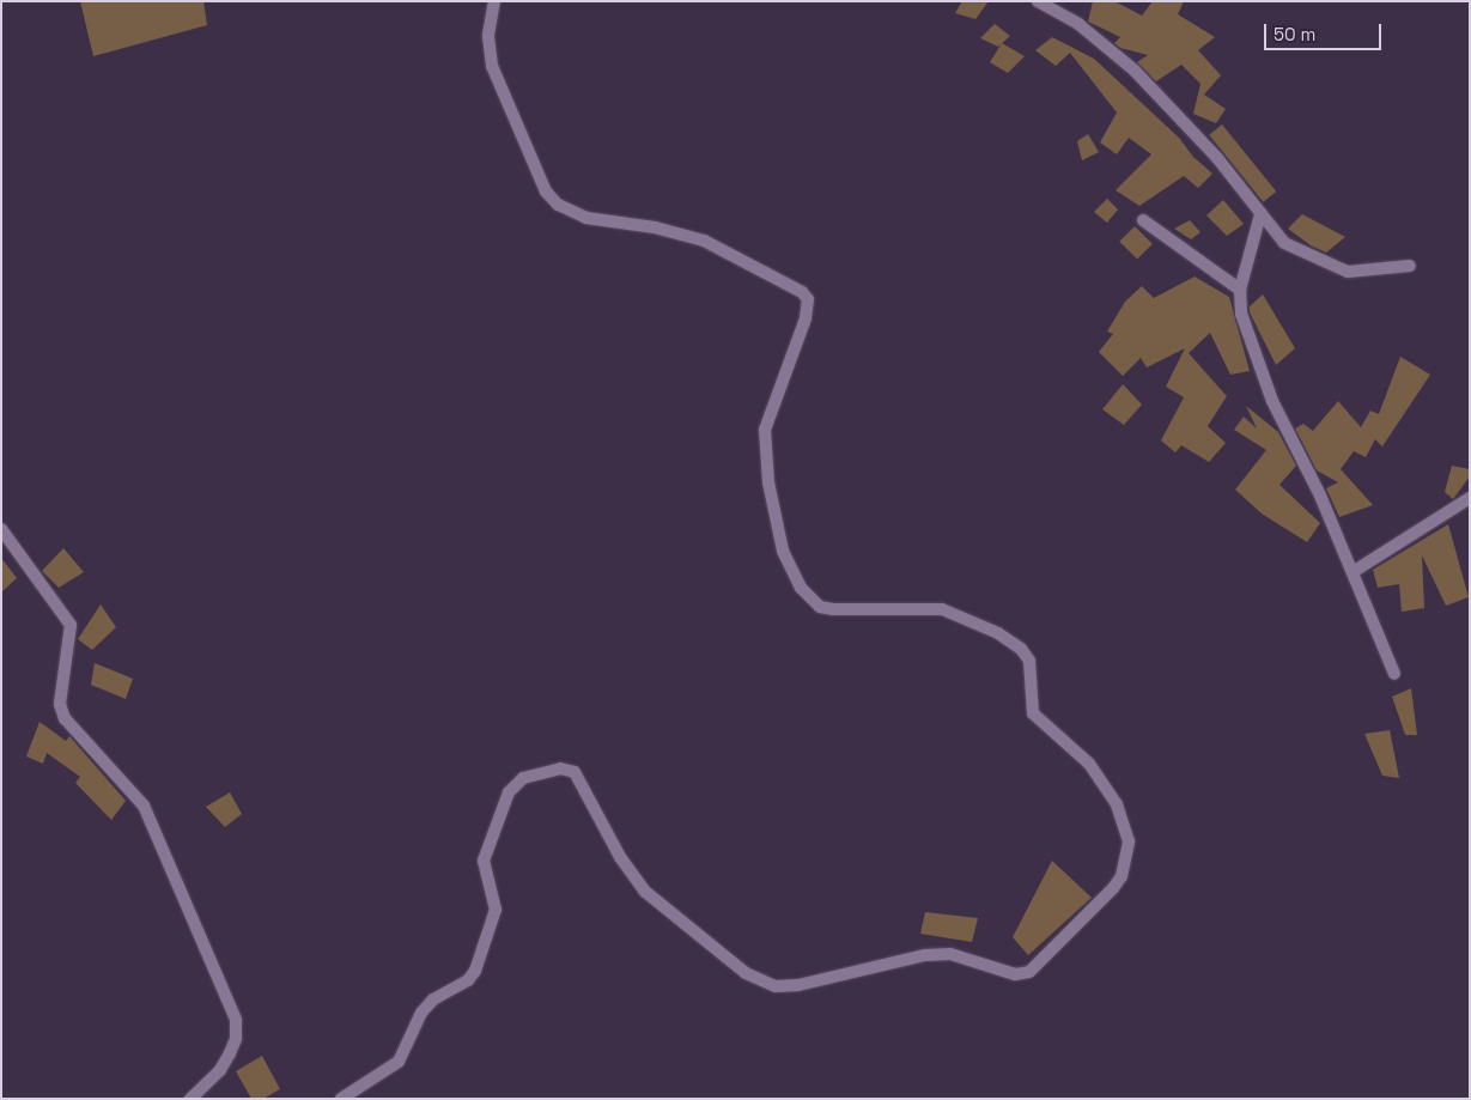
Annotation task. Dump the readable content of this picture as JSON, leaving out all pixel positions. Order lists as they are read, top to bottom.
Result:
{
  "scale_bar": "50 m"
}
